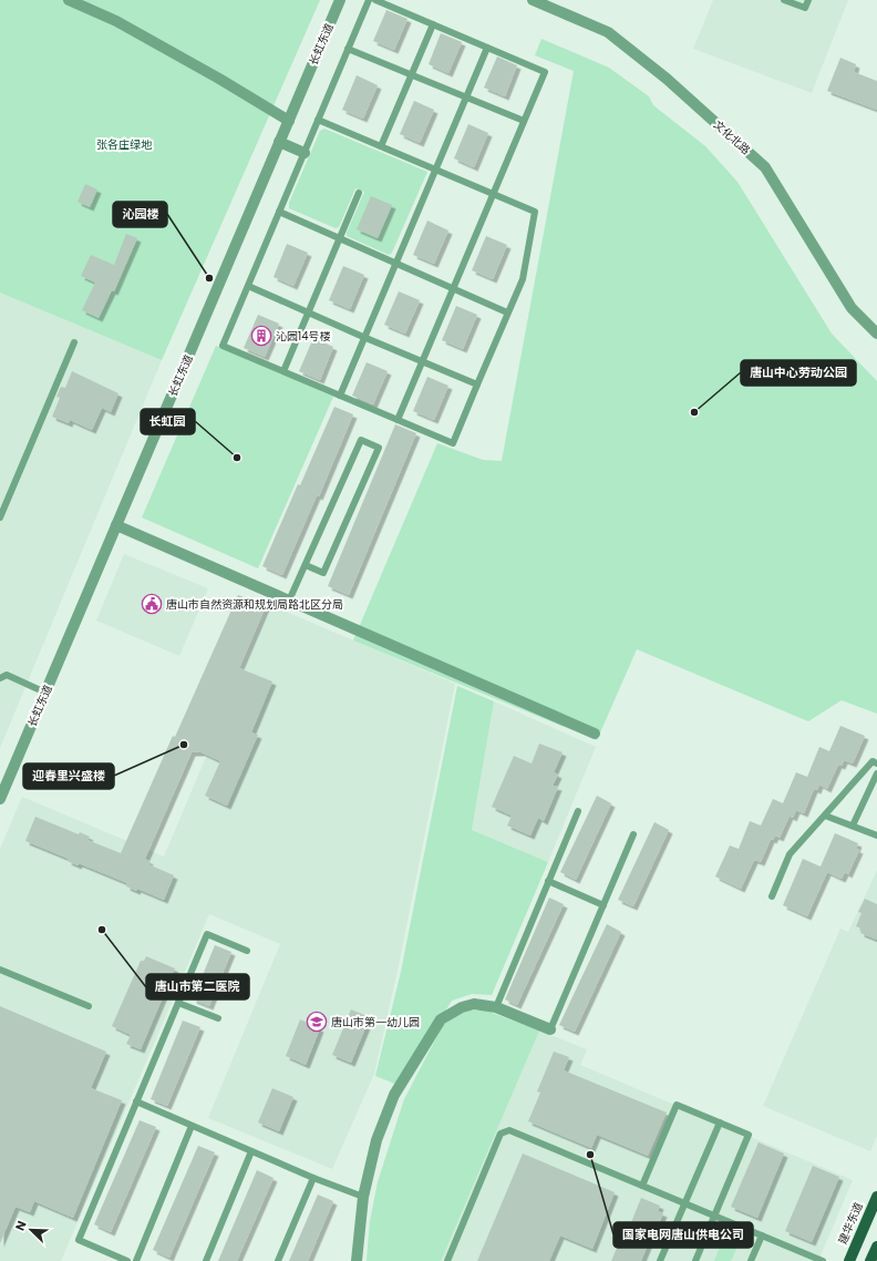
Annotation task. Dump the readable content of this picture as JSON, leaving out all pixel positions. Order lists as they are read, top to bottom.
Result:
{
  "streets": {
    "main road": ["建华东道"],
    "street": ["长虹东道", "文化北路"]
  },
  "parks": ["张各庄绿地"],
  "places": {
    "other": [
      "沁园楼",
      "唐山中心劳动公园",
      "长虹园",
      "迎春里兴盛楼",
      "唐山市第二医院",
      "国家电网唐山供电公司"
    ],
    "building": ["沁园14号楼"],
    "public building": ["唐山市自然资源和规划局路北区分局"],
    "school or university": ["唐山市第一幼儿园"]
  },
  "north": "top left"
}
